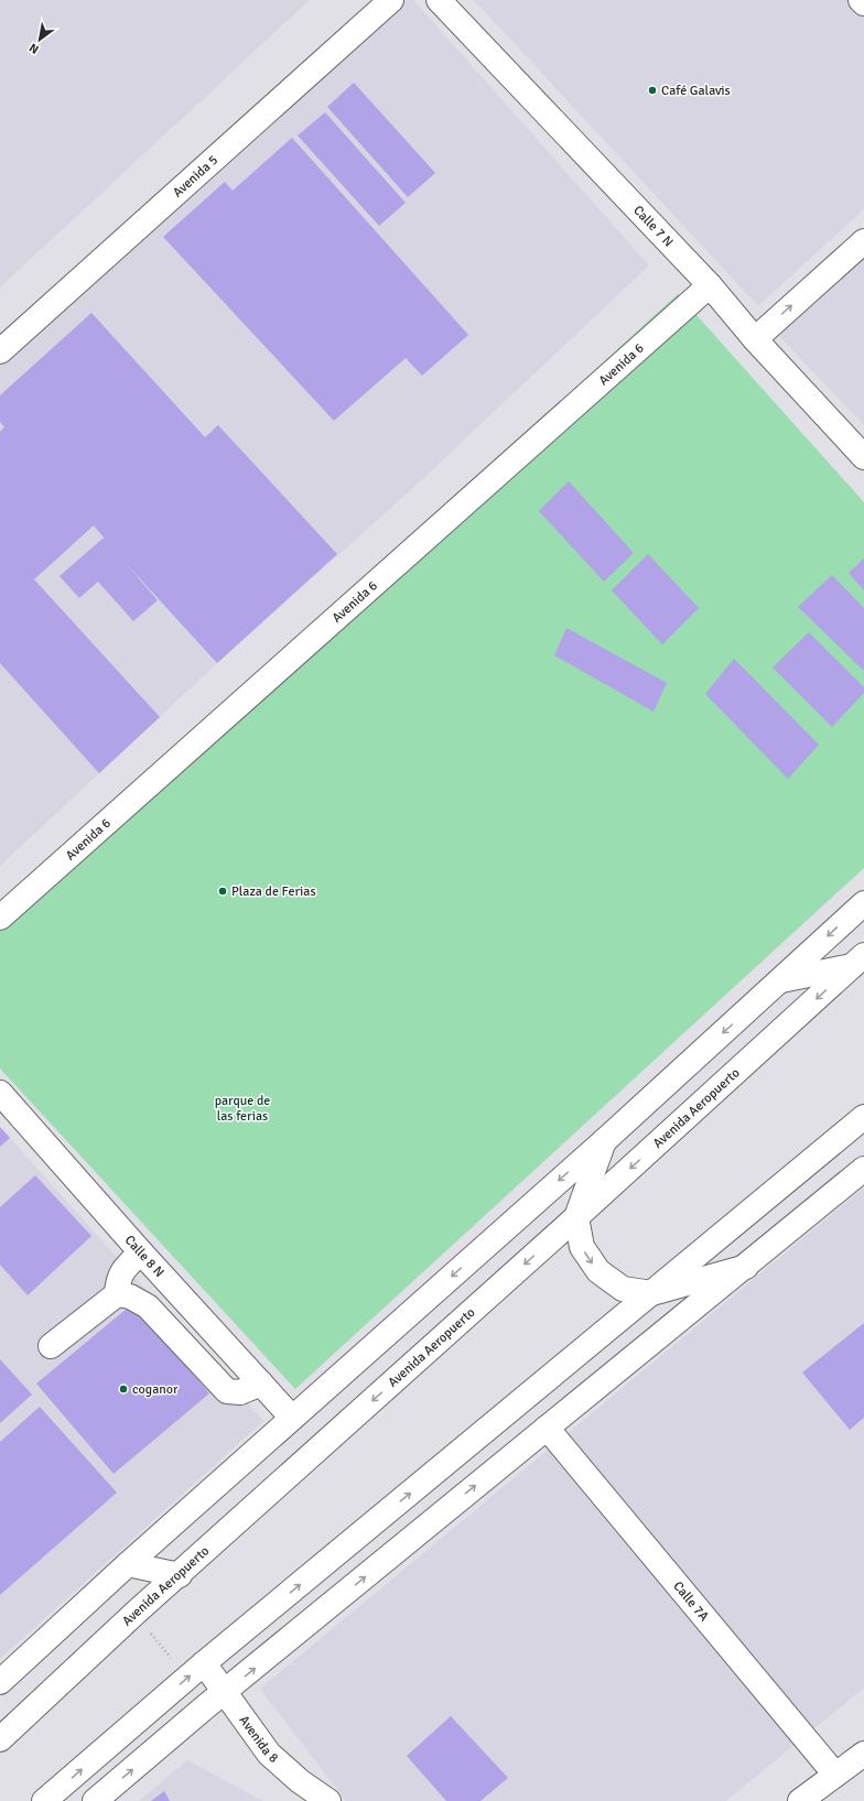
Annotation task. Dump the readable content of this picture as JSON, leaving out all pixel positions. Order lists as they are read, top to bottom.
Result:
{
  "streets": {
    "street": [
      "Avenida 5",
      "Calle 7 N",
      "Avenida 6",
      "Avenida Aeropuerto",
      "Calle 8 N",
      "Calle 7A",
      "Avenida 8"
    ]
  },
  "crossings": [
    ["Calle 7 N", "Avenida 6"]
  ],
  "parks": ["parque de las ferias"],
  "places": ["Café Galavis", "Plaza de Ferias", "coganor"],
  "north": "bottom left"
}
